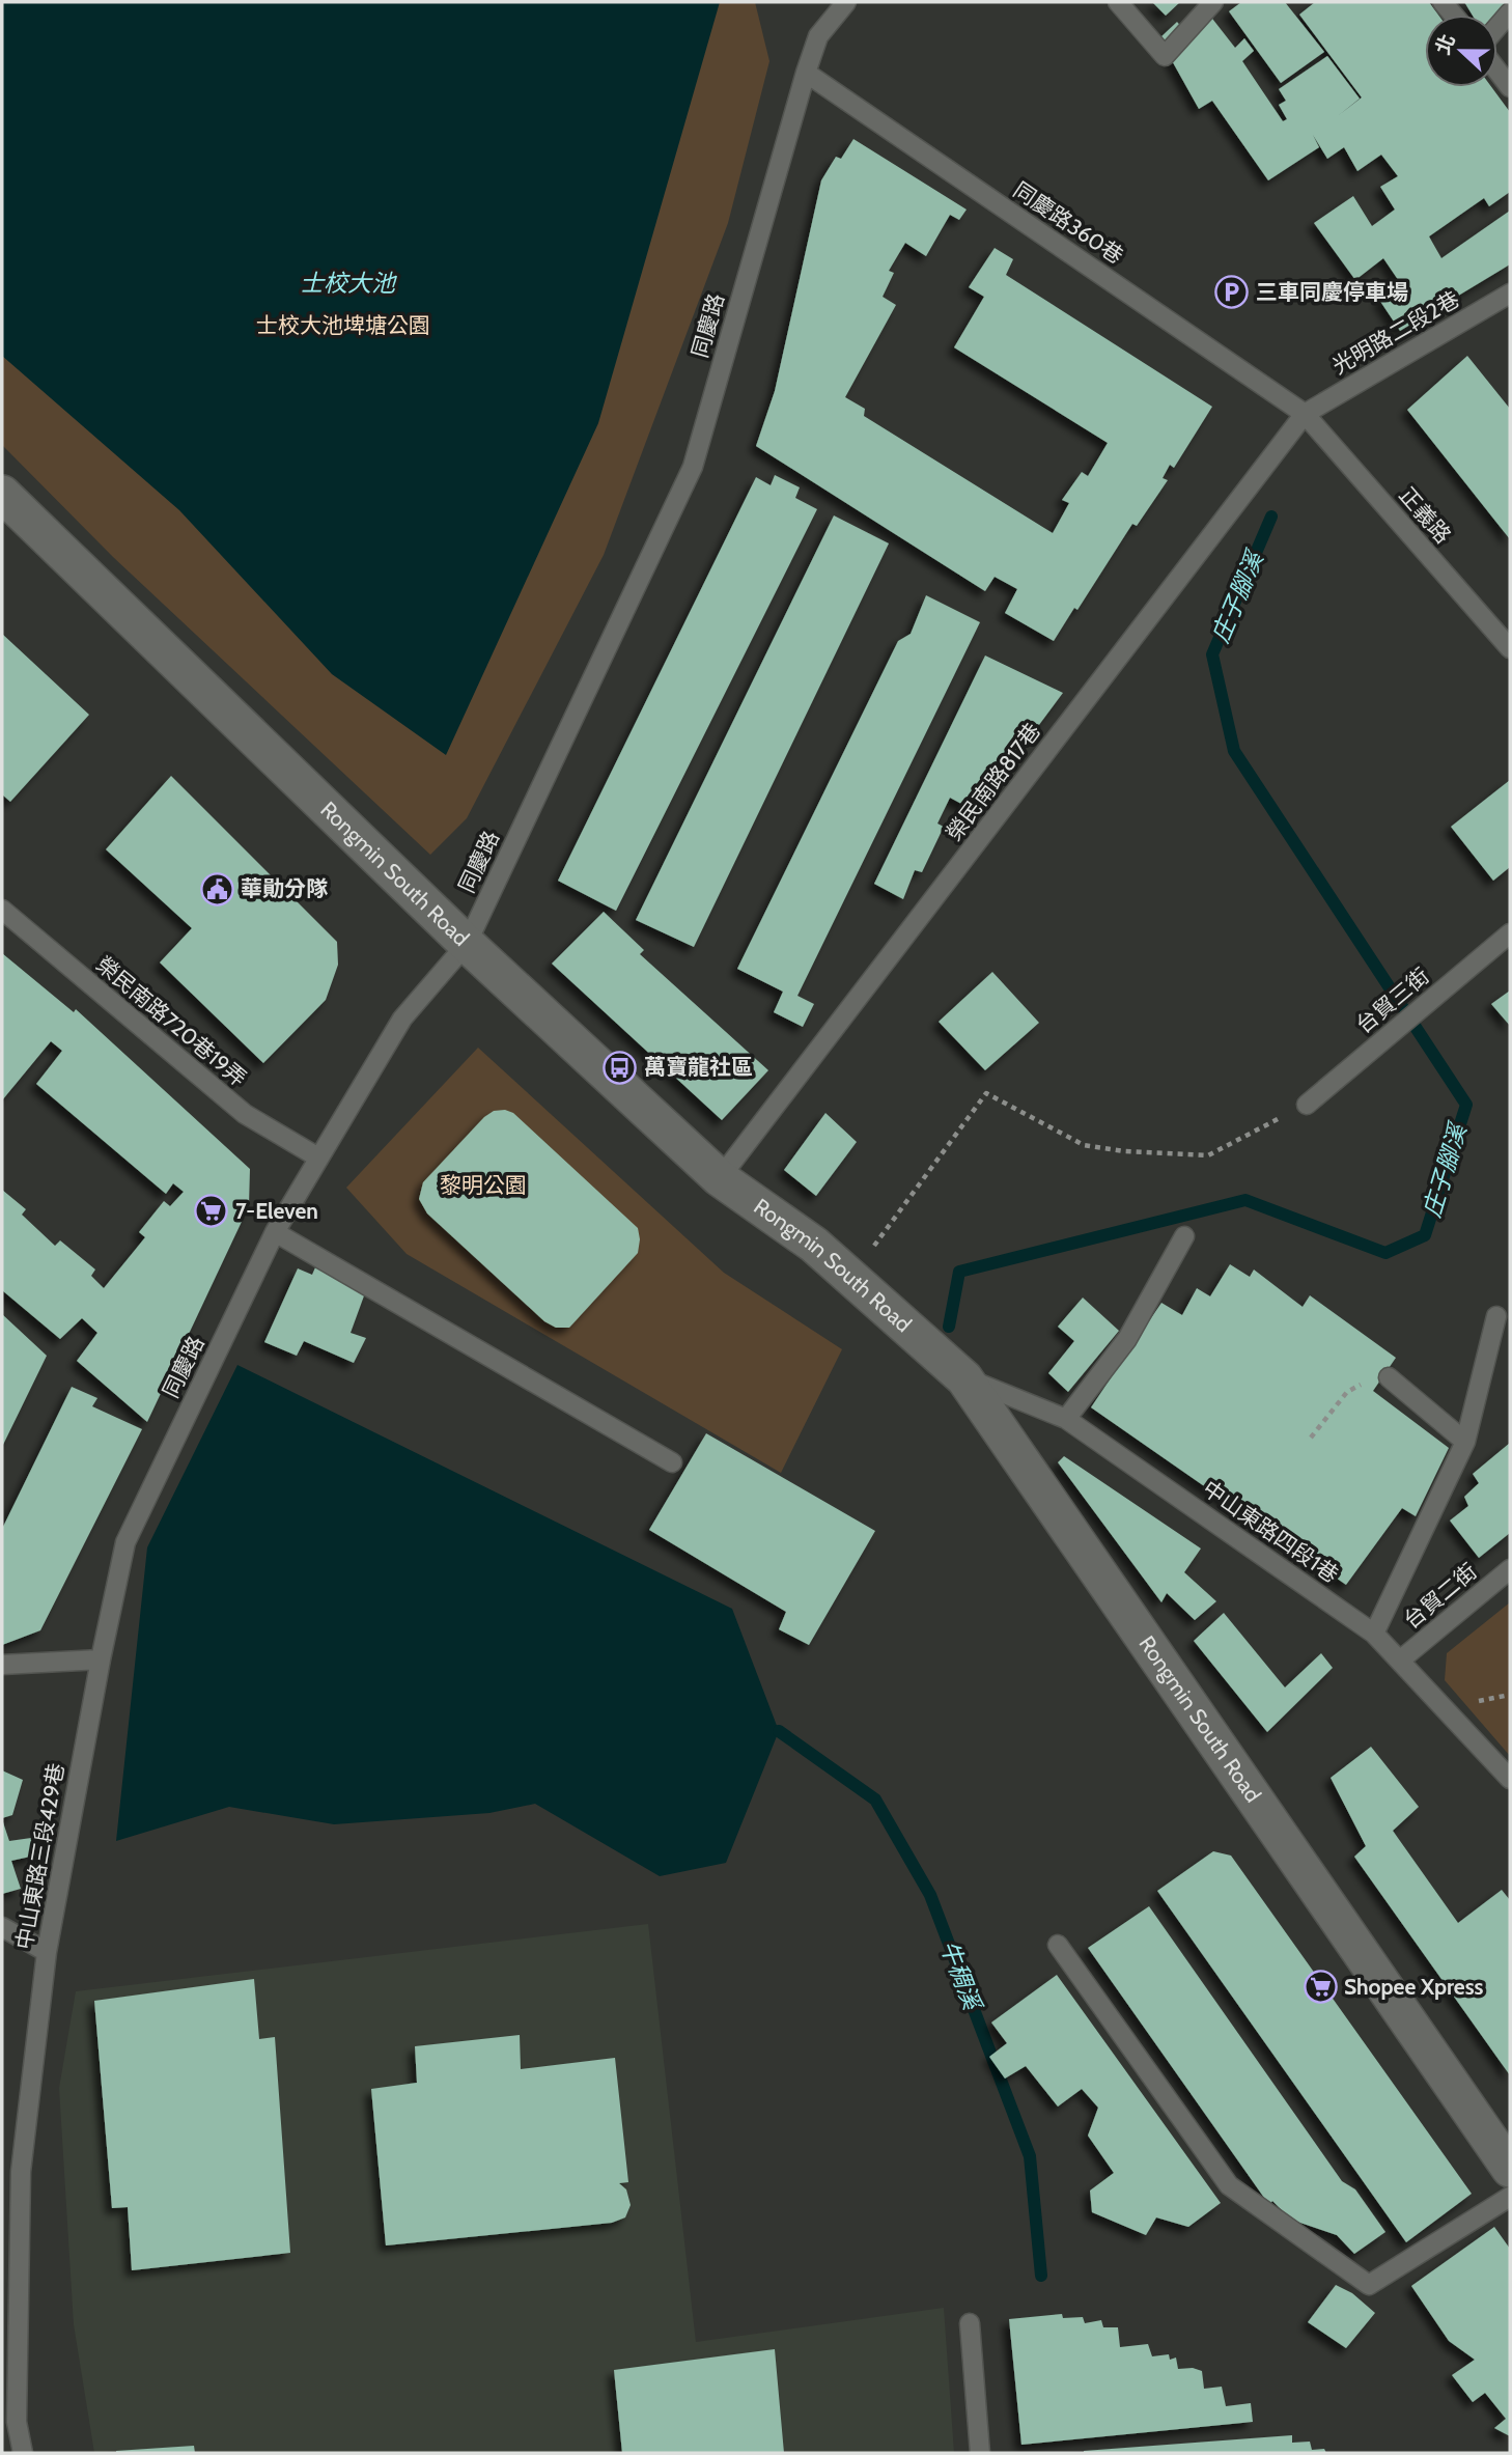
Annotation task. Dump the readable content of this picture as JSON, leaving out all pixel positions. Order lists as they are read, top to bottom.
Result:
{
  "streets": {
    "street": ["Rongmin South Road"],
    "lane": [
      "同慶路360巷",
      "同慶路",
      "光明路二段2巷",
      "正義路",
      "榮民南路817巷",
      "台貿三街",
      "榮民南路720巷19弄",
      "中山東路四段1巷",
      "台貿二街",
      "中山東路三段429巷"
    ]
  },
  "crossings": [
    ["同慶路360巷", "同慶路"],
    ["同慶路360巷", "光明路二段2巷"],
    ["同慶路360巷", "正義路"],
    ["同慶路360巷", "榮民南路817巷"],
    ["同慶路", "Rongmin South Road"],
    ["同慶路", "榮民南路720巷19弄"],
    ["同慶路", "中山東路三段429巷"],
    ["光明路二段2巷", "正義路"],
    ["光明路二段2巷", "榮民南路817巷"],
    ["正義路", "榮民南路817巷"],
    ["榮民南路817巷", "Rongmin South Road"],
    ["Rongmin South Road", "中山東路四段1巷"],
    ["中山東路四段1巷", "台貿二街"]
  ],
  "water": ["士校大池", "庄子腳溪", "牛稠溪"],
  "parks": ["士校大池埤塘公園", "黎明公園"],
  "places": {
    "parking": ["三車同慶停車場"],
    "public building": ["華勛分隊"],
    "bus stop": ["萬寶龍社區"],
    "supermarket": ["7-Eleven", "Shopee Xpress"]
  },
  "north": "left"
}
